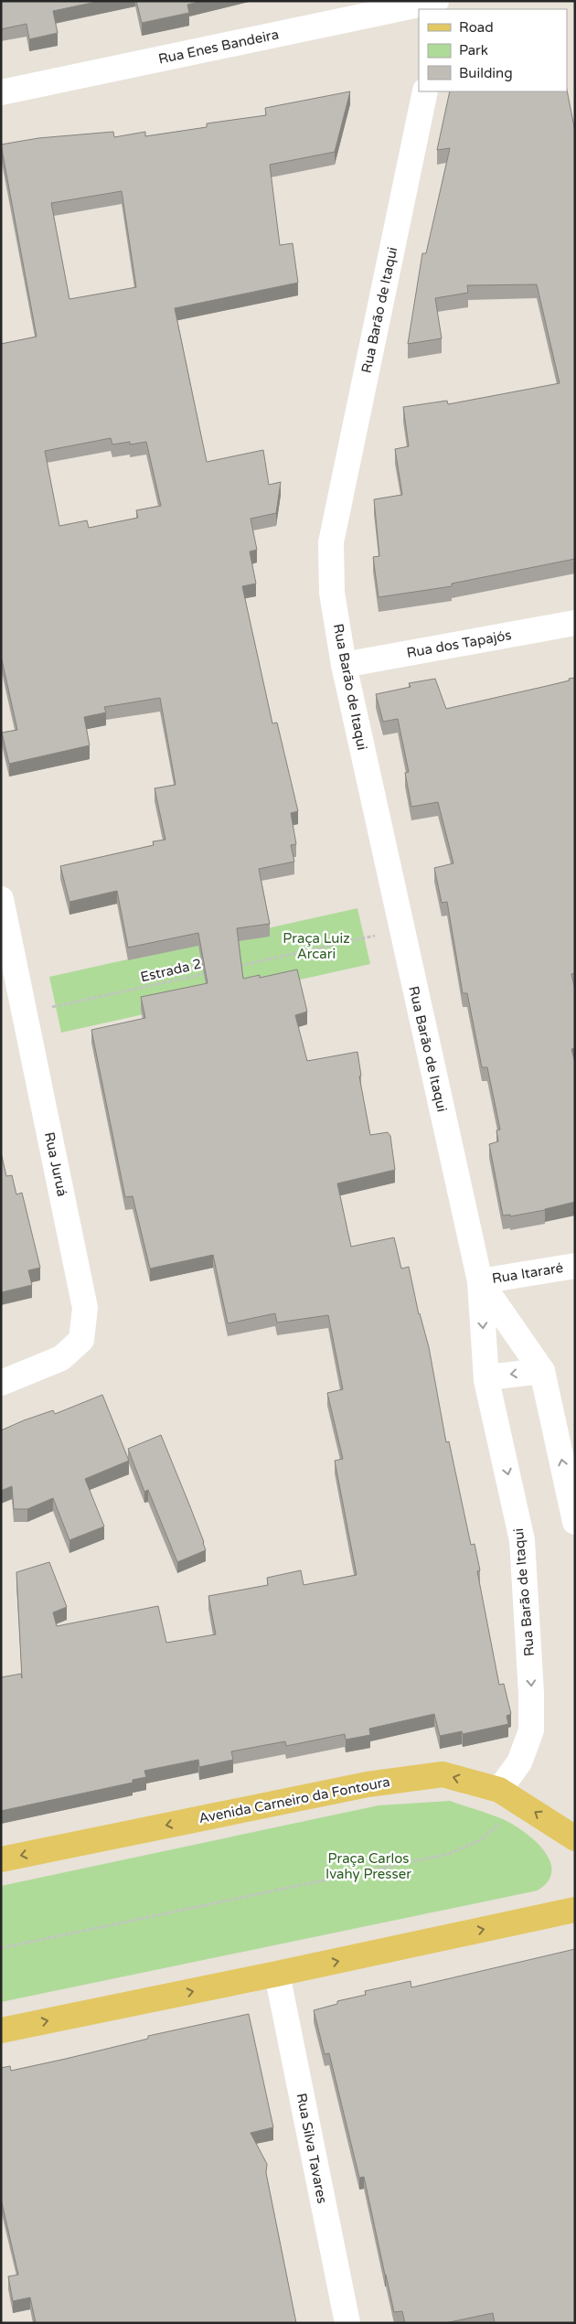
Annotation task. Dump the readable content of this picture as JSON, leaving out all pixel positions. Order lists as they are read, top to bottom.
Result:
{
  "streets": {
    "main road": ["Avenida Carneiro da Fontoura"],
    "street": [
      "Rua Enes Bandeira",
      "Rua Barão de Itaqui",
      "Rua dos Tapajós",
      "Rua Juruá",
      "Rua Itararé",
      "Rua Silva Tavares"
    ],
    "path": ["Estrada 2"]
  },
  "crossings": [
    ["Rua Barão de Itaqui", "Rua dos Tapajós"],
    ["Rua Barão de Itaqui", "Rua Itararé"],
    ["Rua Barão de Itaqui", "Avenida Carneiro da Fontoura"],
    ["Estrada 2", "Rua Juruá"]
  ],
  "parks": ["Praça Luiz Arcari", "Praça Carlos Ivahy Presser"],
  "legend": ["Road", "Park", "Building"]
}
